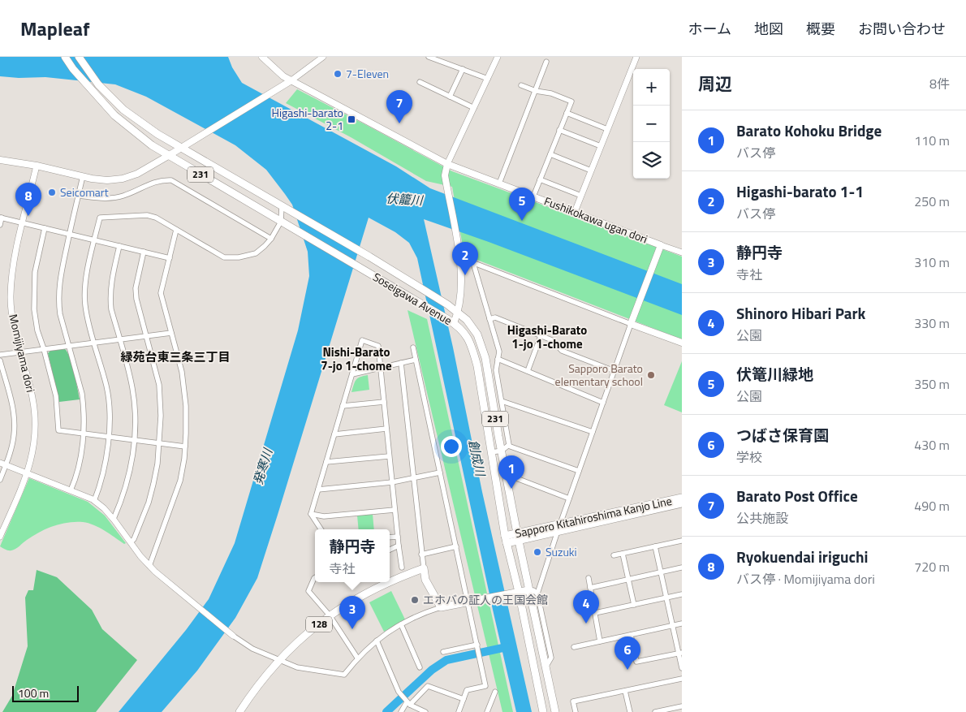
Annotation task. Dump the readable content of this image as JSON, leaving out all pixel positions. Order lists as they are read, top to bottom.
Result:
{
  "streets": {
    "main road": [
      "231",
      "Fushikokawa ugan dori",
      "Soseigawa Avenue",
      "Sapporo Kitahiroshima Kanjo Line",
      "128"
    ],
    "street": ["Momijiyama dori"]
  },
  "crossings": [
    ["Soseigawa Avenue", "Sapporo Kitahiroshima Kanjo Line"]
  ],
  "districts": ["Higashi-Barato 1-jo 1-chome", "Nishi-Barato 7-jo 1-chome", "緑苑台東三条三丁目"],
  "water": ["伏籠川", "創成川", "発寒川"],
  "places": {
    "other": [
      "7-Eleven",
      "Seicomart",
      "Sapporo Barato elementary school",
      "Suzuki",
      "エホバの証人の王国会館"
    ],
    "transit": ["Higashi-barato 2-1"]
  },
  "scale_bar": "100 m",
  "page": {
    "header": "Mapleaf",
    "nav": [
      "ホーム",
      "地図",
      "概要",
      "お問い合わせ"
    ],
    "heading": ["周辺", "8件"],
    "map_buttons": ["+", "−"],
    "pins": [
      "7",
      "8",
      "5",
      "2",
      "1",
      "4",
      "3",
      "6"
    ],
    "list": [
      {
        "mark": "1",
        "name": "Barato Kohoku Bridge",
        "note": "バス停",
        "value": "110 m"
      },
      {
        "mark": "2",
        "name": "Higashi-barato 1-1",
        "note": "バス停",
        "value": "250 m"
      },
      {
        "mark": "3",
        "name": "静円寺",
        "note": "寺社",
        "value": "310 m"
      },
      {
        "mark": "4",
        "name": "Shinoro Hibari Park",
        "note": "公園",
        "value": "330 m"
      },
      {
        "mark": "5",
        "name": "伏篭川緑地",
        "note": "公園",
        "value": "350 m"
      },
      {
        "mark": "6",
        "name": "つばさ保育園",
        "note": "学校",
        "value": "430 m"
      },
      {
        "mark": "7",
        "name": "Barato Post Office",
        "note": "公共施設",
        "value": "490 m"
      },
      {
        "mark": "8",
        "name": "Ryokuendai iriguchi",
        "note": "バス停 · Momijiyama dori",
        "value": "720 m"
      }
    ],
    "popup": ["静円寺", "寺社"],
    "scale": "100 m"
  }
}
